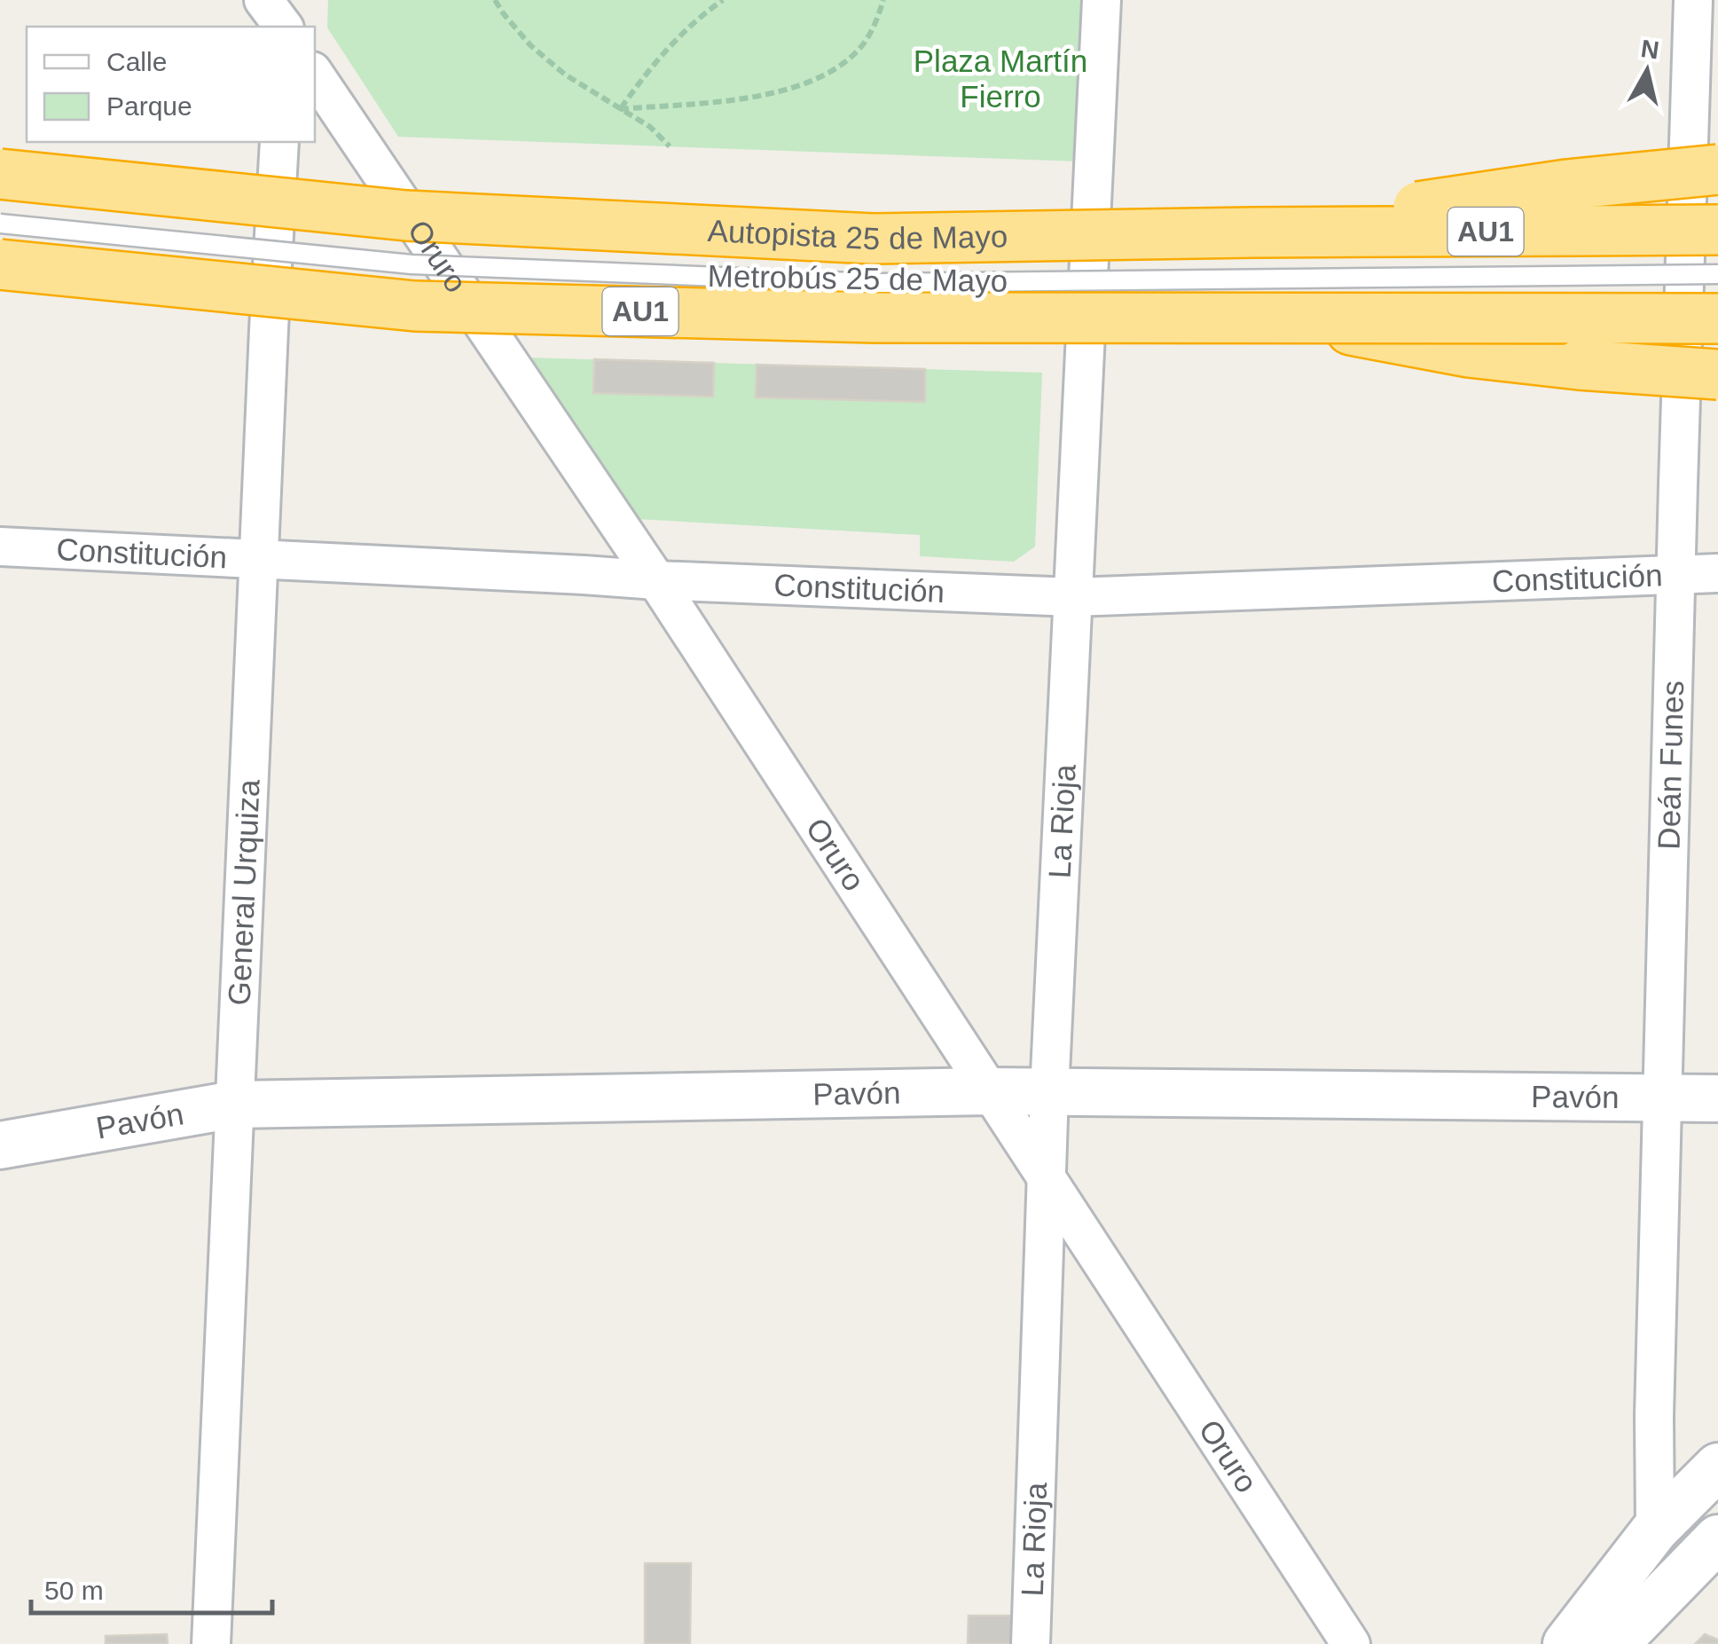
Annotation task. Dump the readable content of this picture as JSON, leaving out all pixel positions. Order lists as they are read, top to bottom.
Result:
{
  "streets": {
    "highway": ["AU1", "Autopista 25 de Mayo"],
    "street": [
      "Oruro",
      "Constitución",
      "Deán Funes",
      "La Rioja",
      "General Urquiza",
      "Pavón"
    ],
    "lane": ["Metrobús 25 de Mayo"]
  },
  "crossings": [
    ["Oruro", "Constitución"],
    ["Oruro", "La Rioja"],
    ["Oruro", "Pavón"],
    ["Constitución", "Deán Funes"],
    ["Constitución", "La Rioja"],
    ["Constitución", "General Urquiza"],
    ["Deán Funes", "Pavón"],
    ["La Rioja", "Pavón"],
    ["General Urquiza", "Pavón"]
  ],
  "parks": ["Plaza Martín Fierro"],
  "legend": ["Calle", "Parque"],
  "scale_bar": "50 m",
  "north": "top"
}
